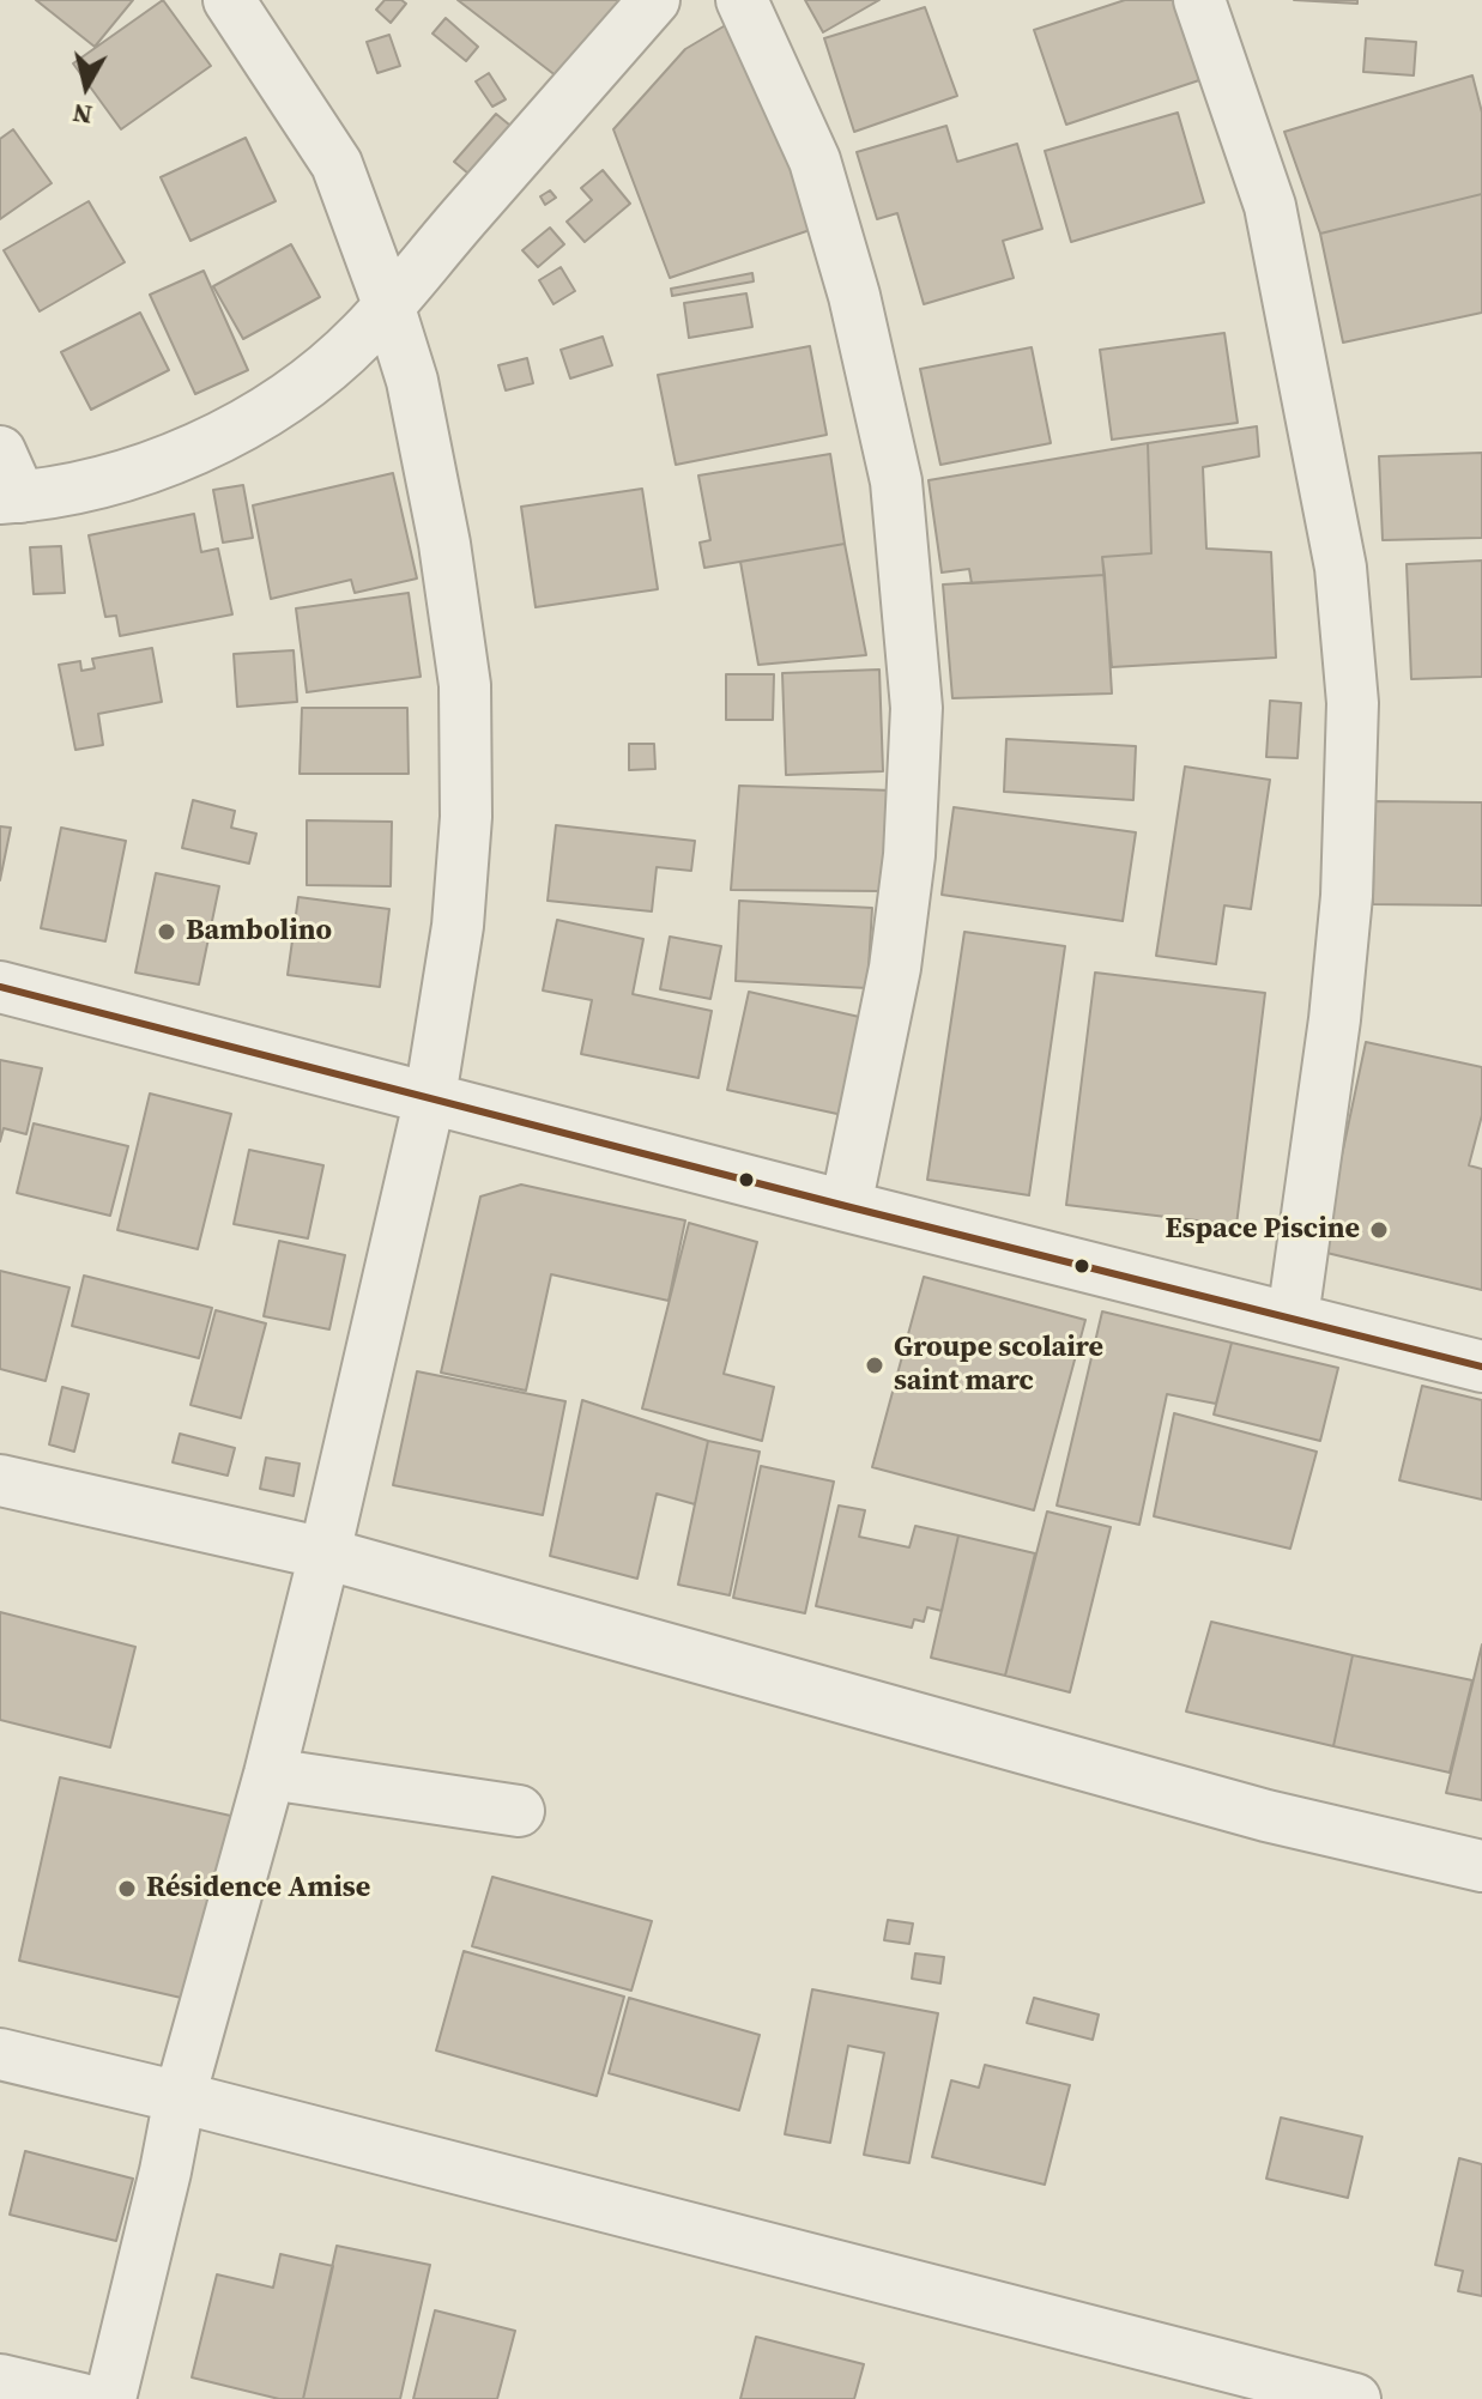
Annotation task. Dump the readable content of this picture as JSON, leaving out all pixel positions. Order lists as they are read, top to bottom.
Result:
{
  "places": [
    "Bambolino",
    "Espace Piscine",
    "Groupe scolaire saint marc",
    "Résidence Amise"
  ],
  "north": "bottom"
}
